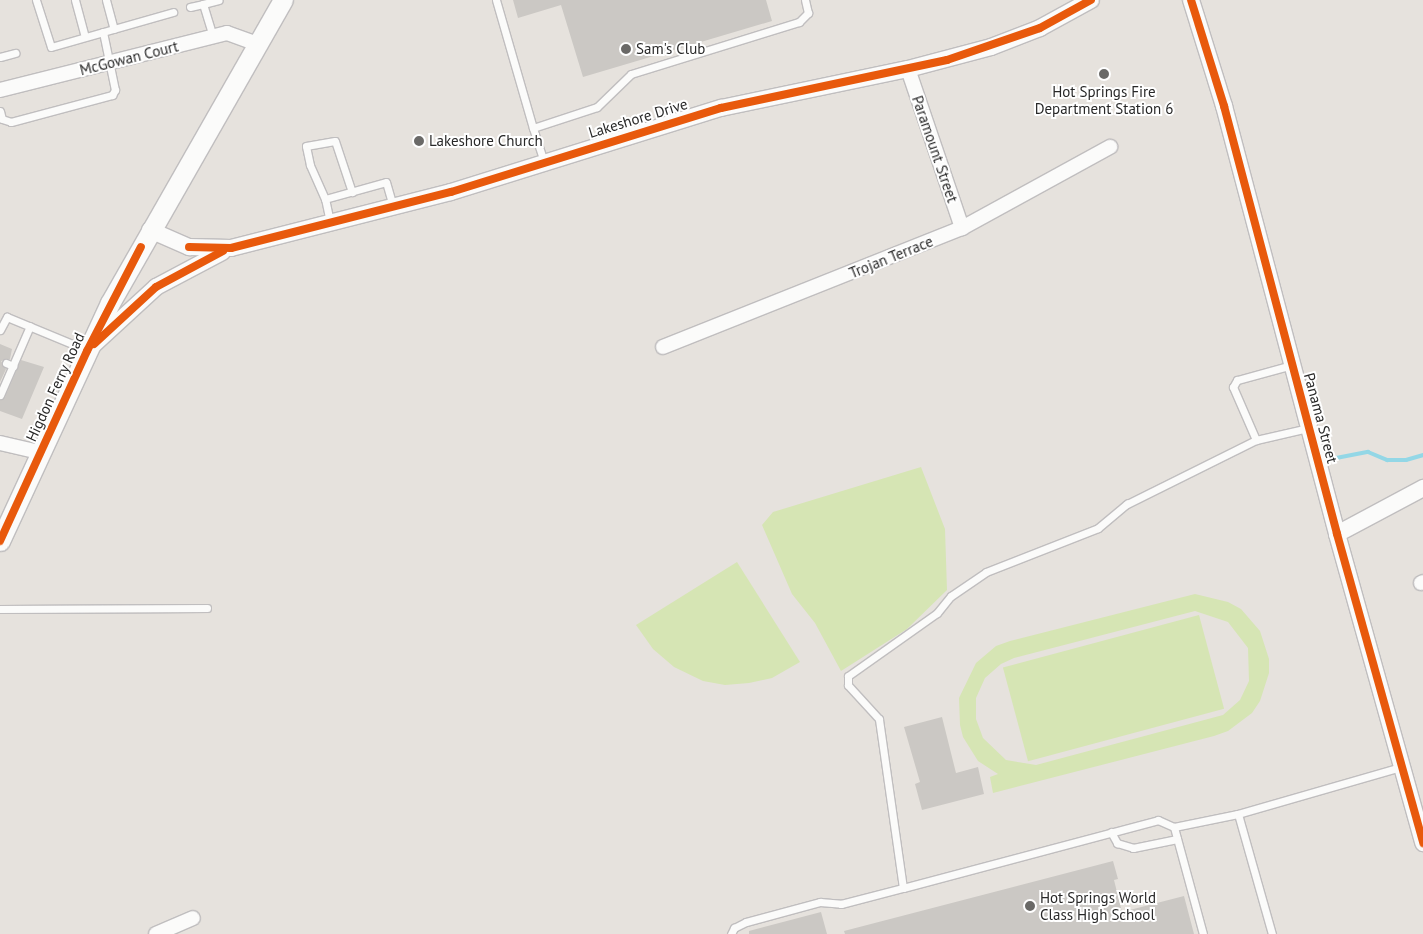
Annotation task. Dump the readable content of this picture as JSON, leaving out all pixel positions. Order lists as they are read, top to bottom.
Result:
{
  "streets": {
    "main road": ["Higdon Ferry Road"],
    "street": [
      "McGowan Court",
      "Lakeshore Drive",
      "Paramount Street",
      "Trojan Terrace",
      "Panama Street"
    ]
  },
  "crossings": [
    ["McGowan Court", "Higdon Ferry Road"],
    ["Lakeshore Drive", "Paramount Street"],
    ["Lakeshore Drive", "Higdon Ferry Road"],
    ["Paramount Street", "Trojan Terrace"]
  ],
  "places": [
    "Sam's Club",
    "Hot Springs Fire Department Station 6",
    "Lakeshore Church",
    "Hot Springs World Class High School"
  ]
}
